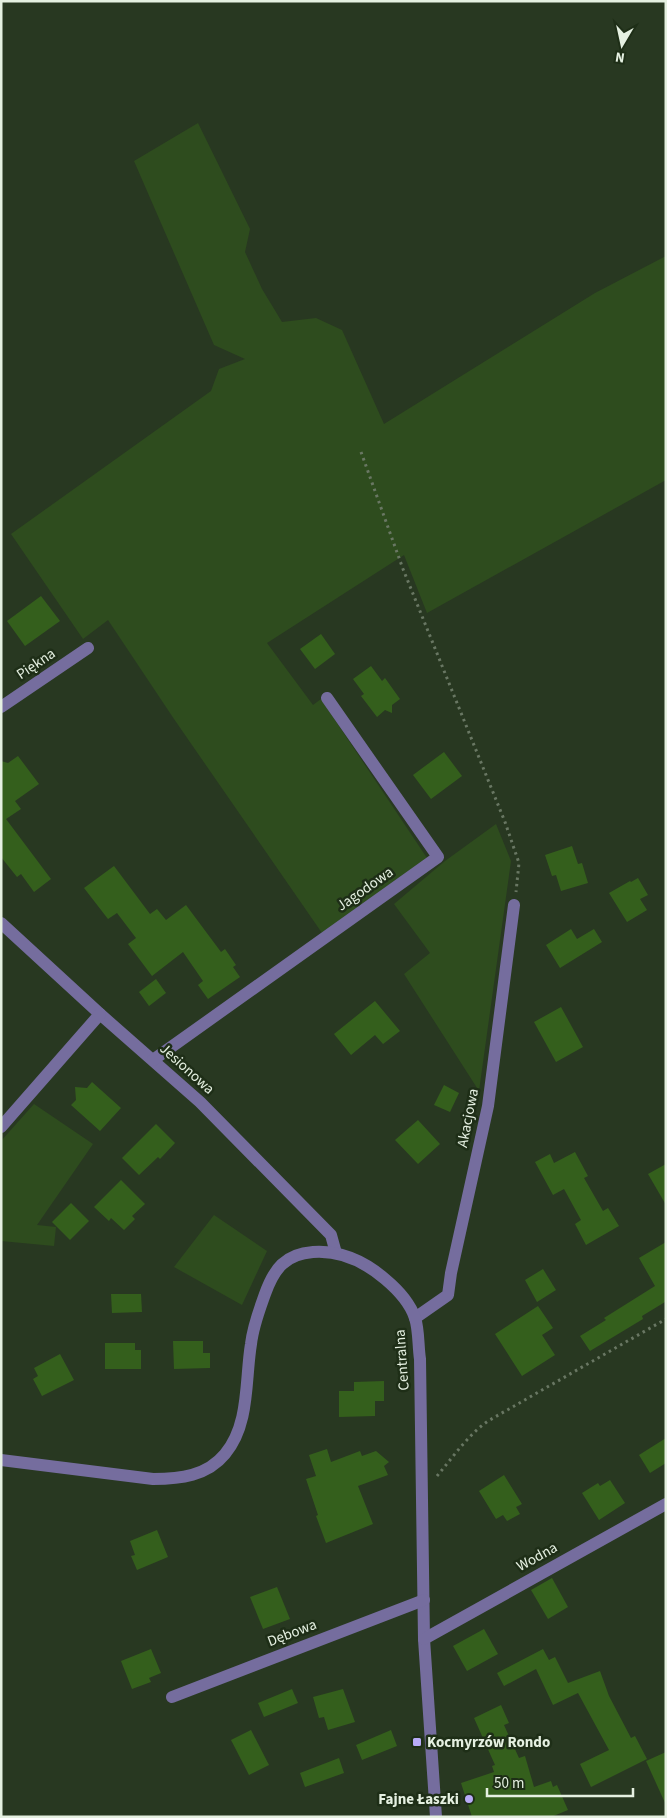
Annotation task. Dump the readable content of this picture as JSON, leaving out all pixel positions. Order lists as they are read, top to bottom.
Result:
{
  "streets": {
    "street": [
      "Piękna",
      "Jagodowa",
      "Jesionowa",
      "Akacjowa",
      "Centralna",
      "Wodna",
      "Dębowa"
    ]
  },
  "crossings": [
    ["Jagodowa", "Jesionowa"],
    ["Jesionowa", "Centralna"],
    ["Akacjowa", "Centralna"],
    ["Centralna", "Wodna"],
    ["Centralna", "Dębowa"]
  ],
  "places": {
    "transit": ["Kocmyrzów Rondo"],
    "other": ["Fajne Łaszki"]
  },
  "scale_bar": "50 m",
  "north": "bottom"
}
